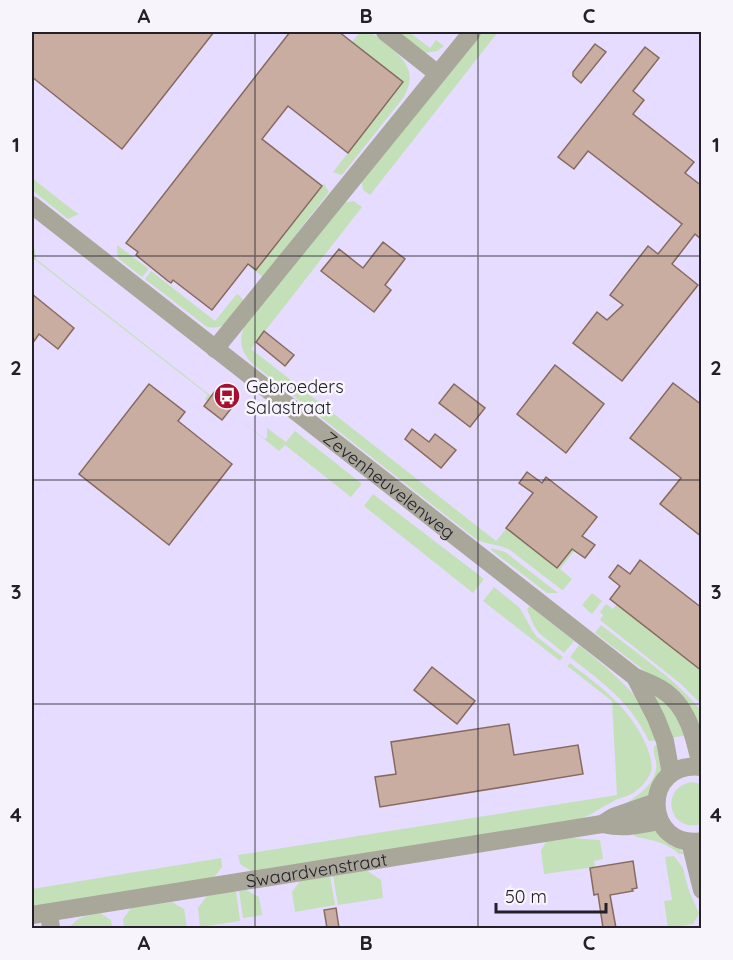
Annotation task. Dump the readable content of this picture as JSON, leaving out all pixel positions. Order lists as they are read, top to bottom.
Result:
{
  "streets": {
    "street": ["Zevenheuvelenweg", "Swaardvenstraat"]
  },
  "places": {
    "bus stop": ["Gebroeders Salastraat"]
  },
  "scale_bar": "50 m",
  "grid": {
    "columns": ["A", "B", "C"],
    "rows": [
      "1",
      "2",
      "3",
      "4"
    ]
  }
}
